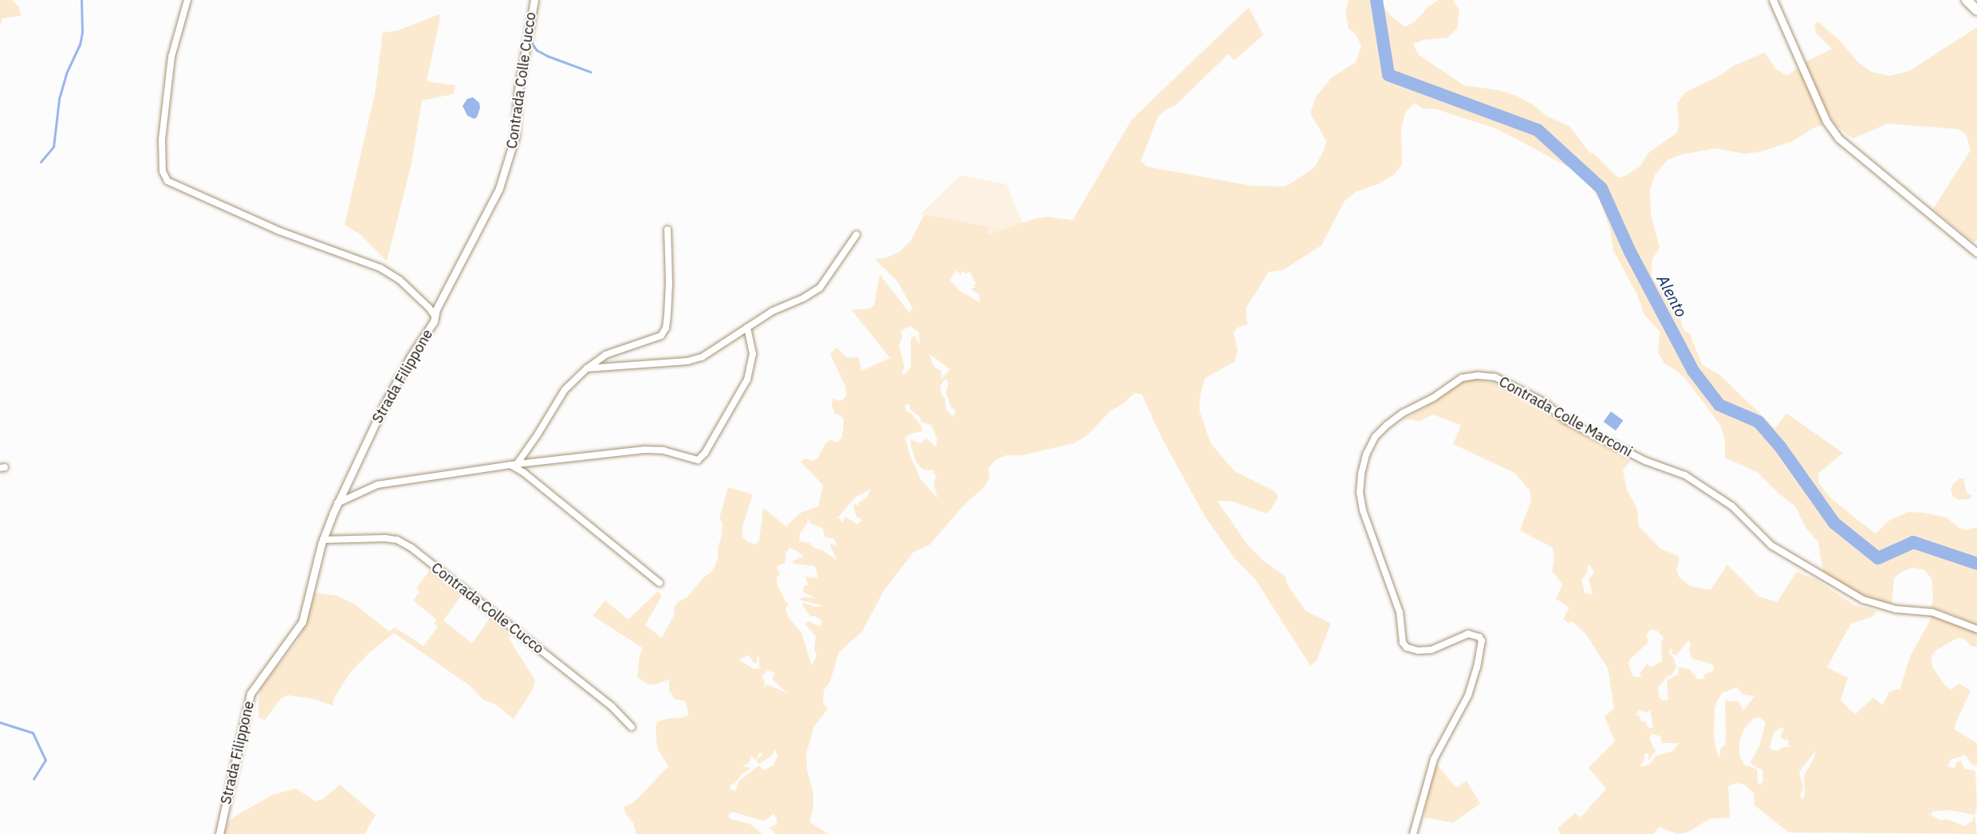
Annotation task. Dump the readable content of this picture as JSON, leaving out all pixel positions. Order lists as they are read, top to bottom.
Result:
{
  "streets": {
    "street": ["Contrada Colle Cucco", "Strada Filippone", "Contrada Colle Marconi"]
  },
  "crossings": [
    ["Contrada Colle Cucco", "Strada Filippone"]
  ],
  "water": ["Alento"]
}
